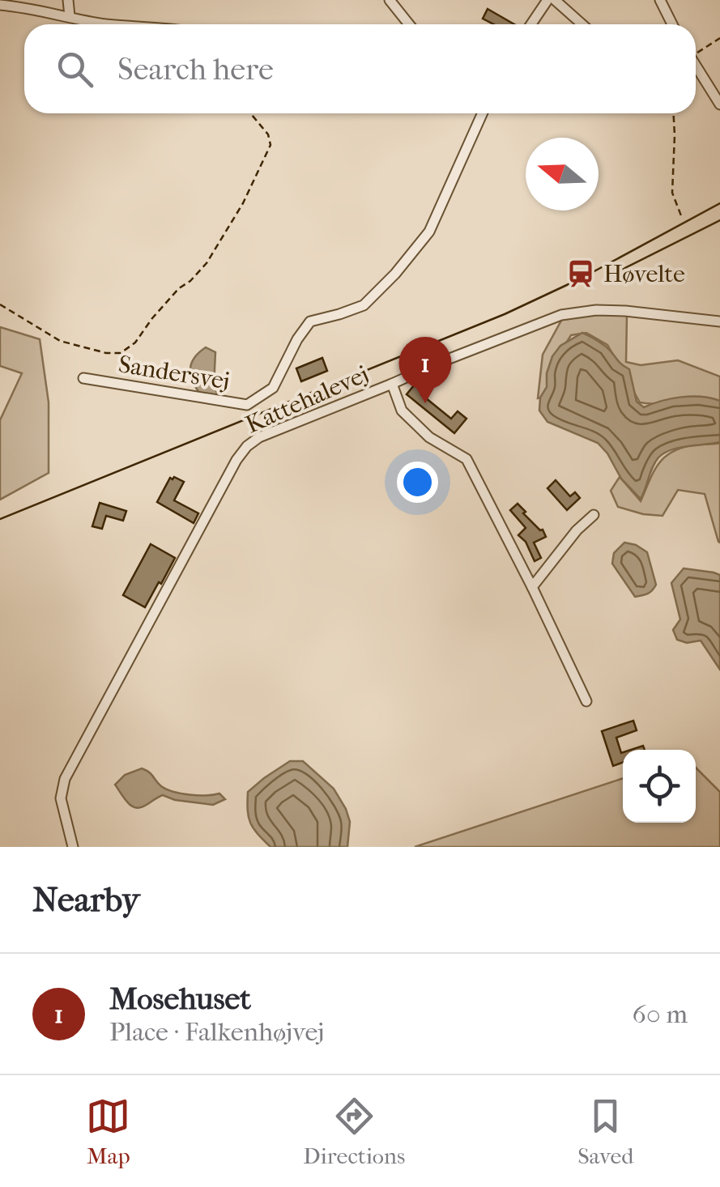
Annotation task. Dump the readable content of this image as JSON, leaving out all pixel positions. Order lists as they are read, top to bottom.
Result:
{
  "streets": {
    "street": ["Sandersvej", "Kattehalevej"]
  },
  "places": {
    "station": ["Høvelte"]
  },
  "north": "left",
  "page": {
    "search": "Search here",
    "pins": "1",
    "heading": "Nearby",
    "list": [
      {
        "mark": "1",
        "name": "Mosehuset",
        "note": "Place · Falkenhøjvej",
        "value": "60 m"
      }
    ],
    "nav": ["Map", "Directions", "Saved"]
  }
}
